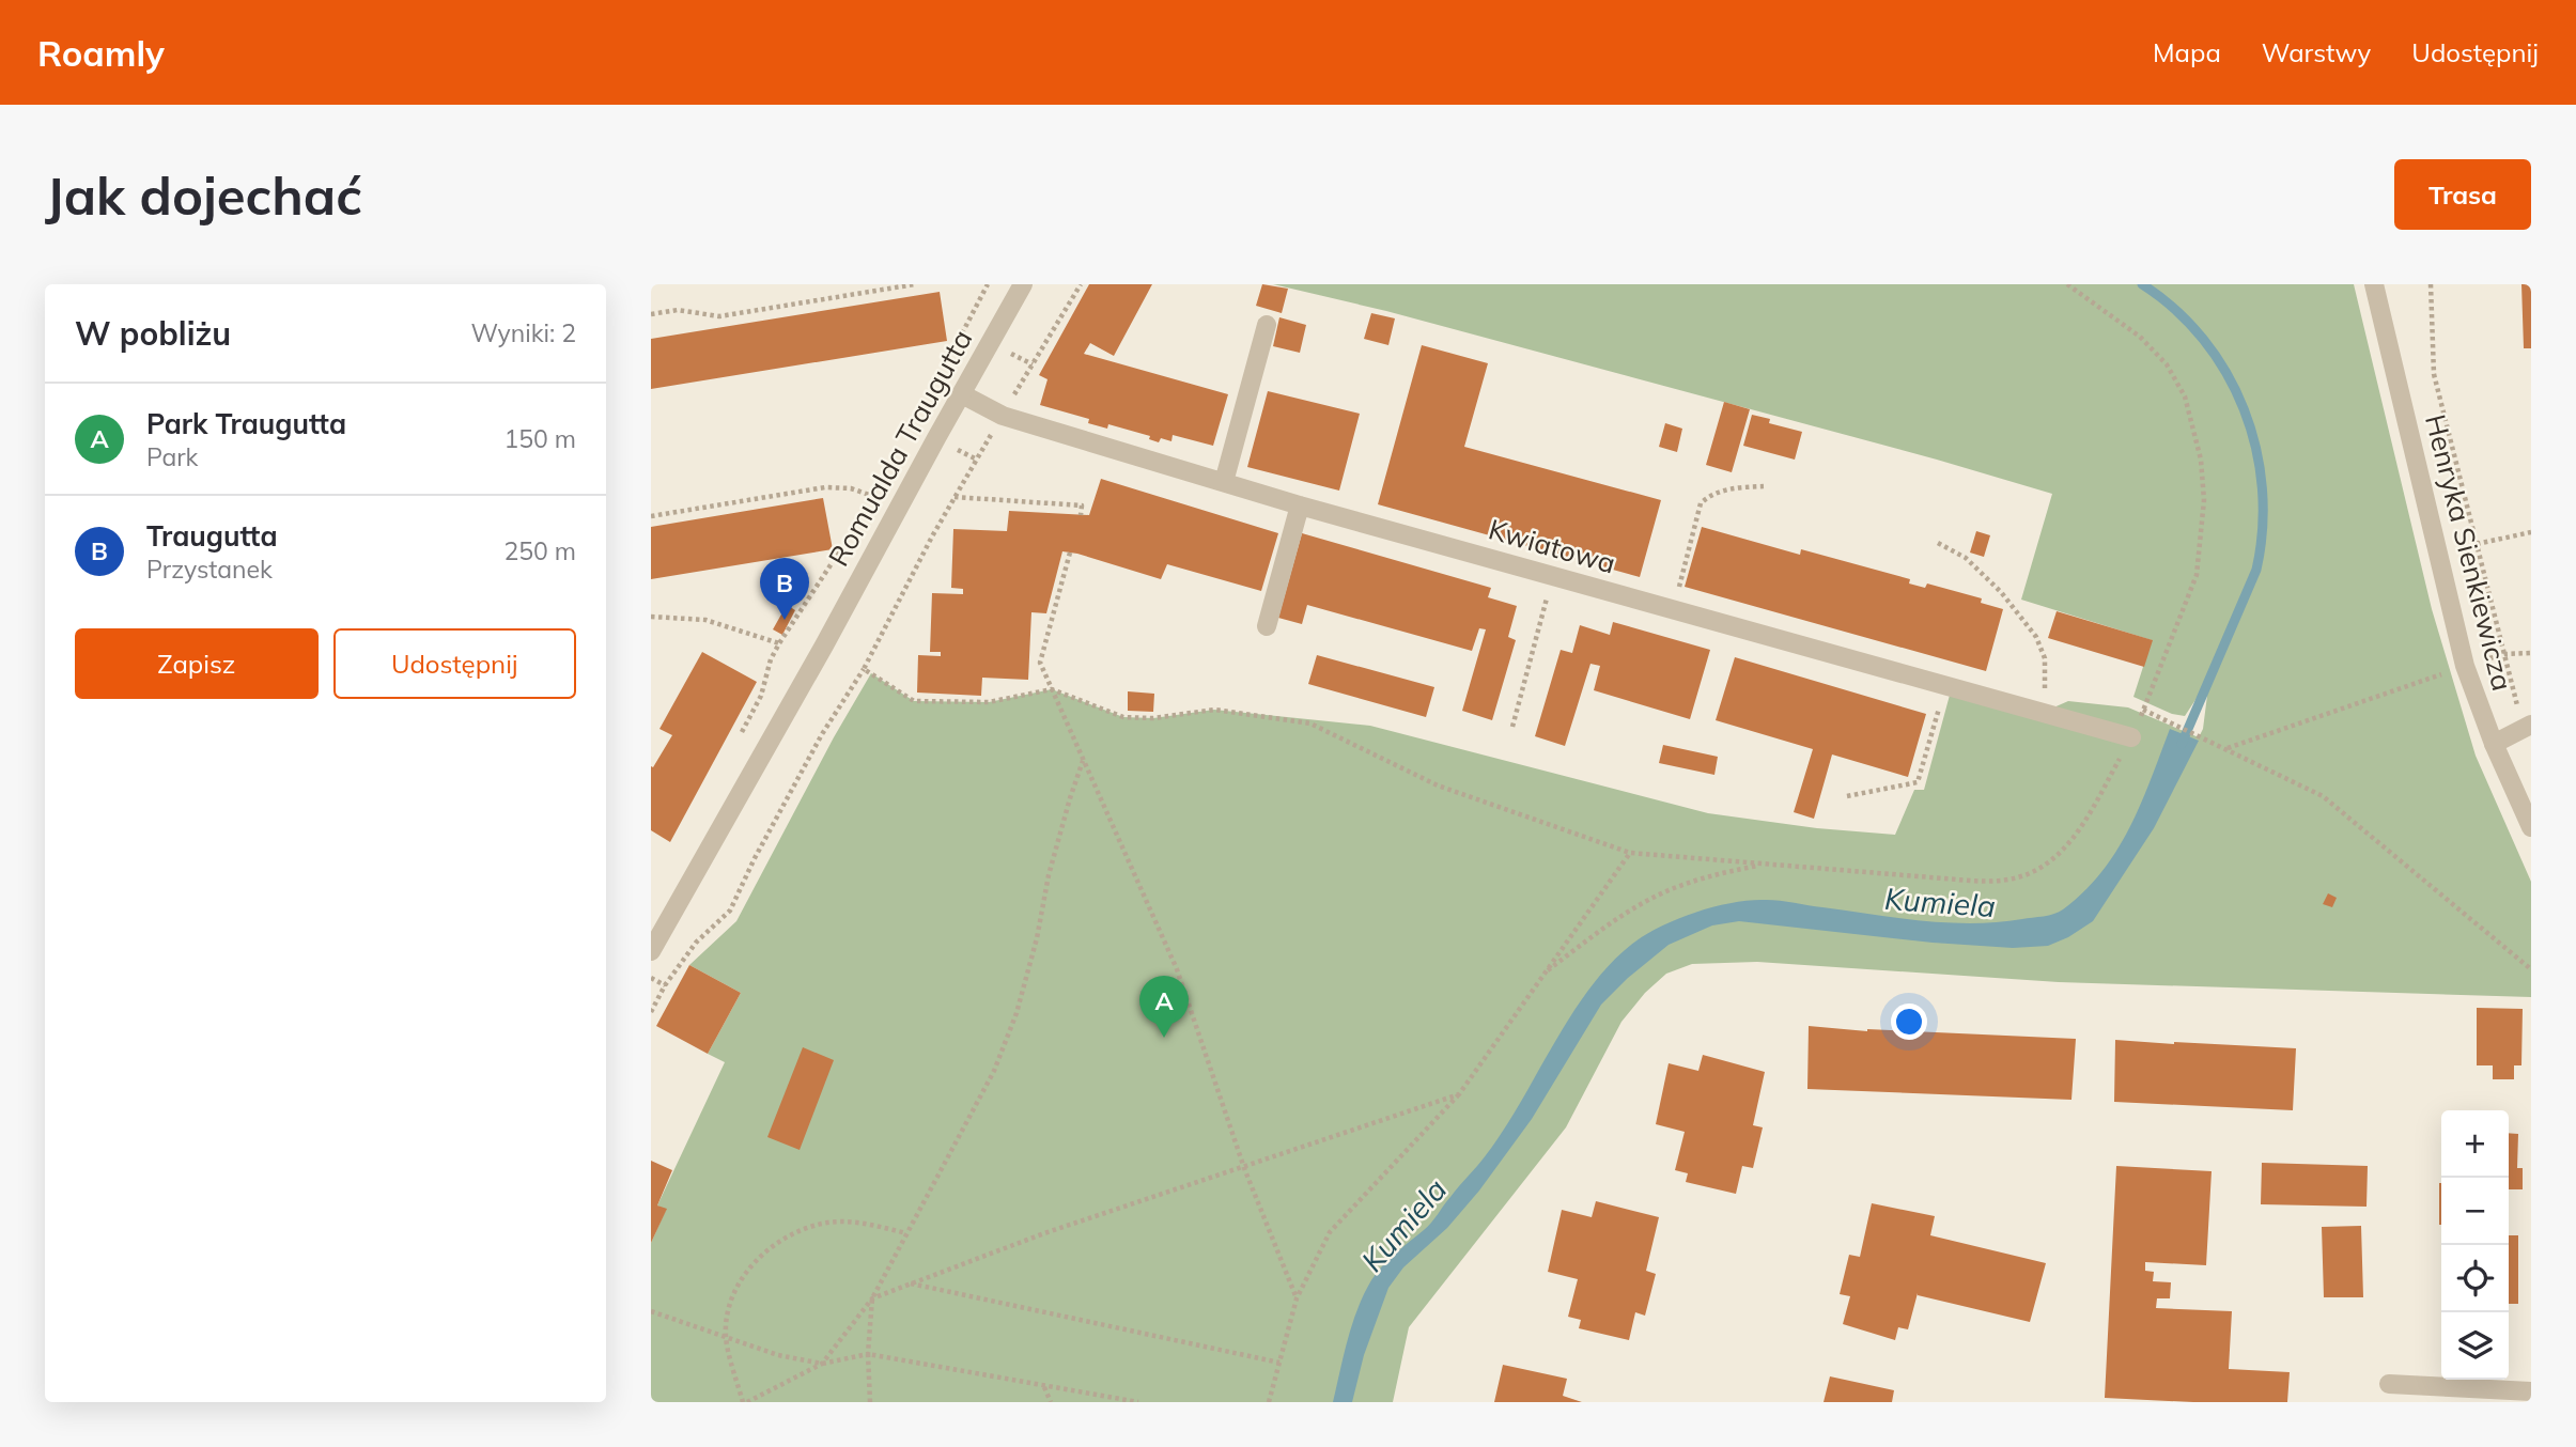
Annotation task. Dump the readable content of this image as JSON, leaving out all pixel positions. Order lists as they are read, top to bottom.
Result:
{
  "streets": {
    "street": ["Romualda Traugutta", "Kwiatowa", "Henryka Sienkiewicza"]
  },
  "crossings": [
    ["Romualda Traugutta", "Kwiatowa"]
  ],
  "water": ["Kumiela"],
  "page": {
    "header": "Roamly",
    "nav": ["Mapa", "Warstwy", "Udostępnij"],
    "buttons": [
      "Trasa",
      ["Zapisz", "Udostępnij"]
    ],
    "title": "Jak dojechać",
    "heading": ["W pobliżu", "Wyniki: 2"],
    "list": [
      {
        "mark": "A",
        "name": "Park Traugutta",
        "note": "Park",
        "value": "150 m"
      },
      {
        "mark": "B",
        "name": "Traugutta",
        "note": "Przystanek",
        "value": "250 m"
      }
    ],
    "pins": ["B", "A"],
    "map_buttons": ["+", "−"]
  }
}
